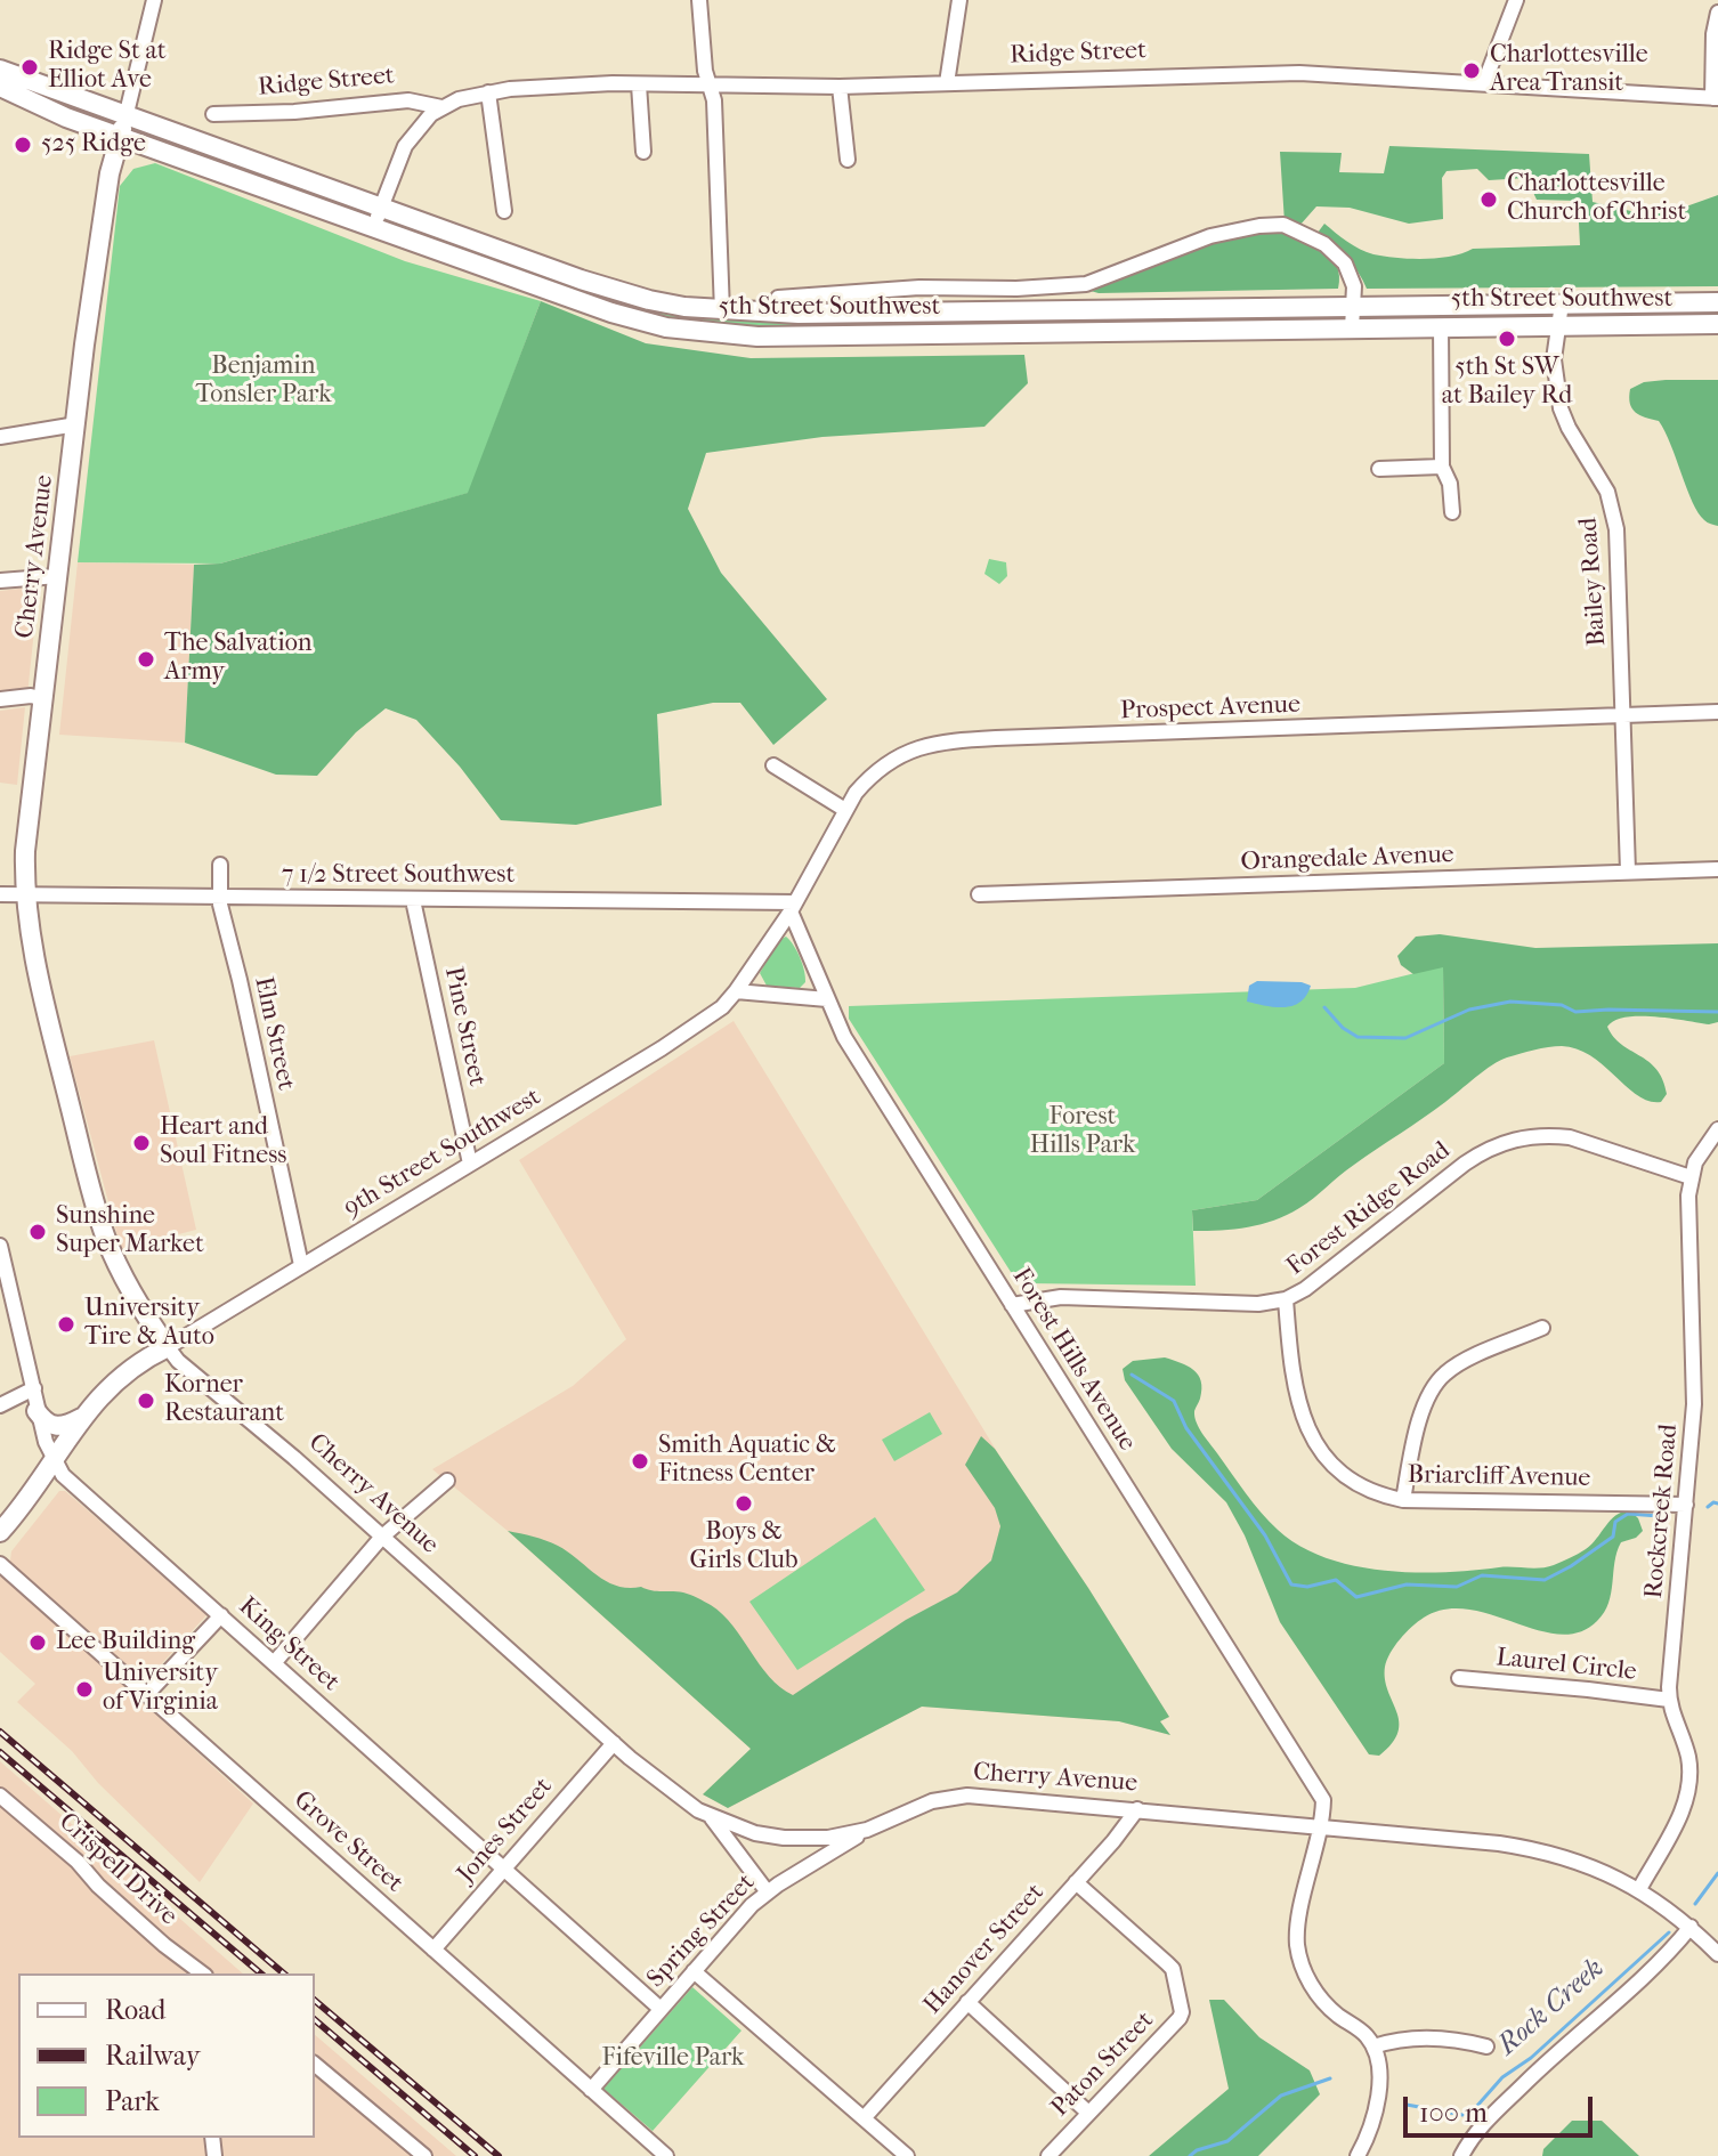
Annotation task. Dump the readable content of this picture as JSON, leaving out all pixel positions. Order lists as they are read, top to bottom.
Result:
{
  "streets": {
    "main road": ["5th Street Southwest", "Cherry Avenue"],
    "street": [
      "Ridge Street",
      "Bailey Road",
      "Prospect Avenue",
      "Orangedale Avenue",
      "7 1/2 Street Southwest",
      "Pine Street",
      "Elm Street",
      "9th Street Southwest",
      "Forest Ridge Road",
      "Forest Hills Avenue",
      "Briarcliff Avenue",
      "Rockcreek Road",
      "King Street",
      "Laurel Circle",
      "Jones Street",
      "Grove Street",
      "Crispell Drive",
      "Spring Street",
      "Hanover Street",
      "Paton Street"
    ]
  },
  "crossings": [
    ["Ridge Street", "5th Street Southwest"],
    ["5th Street Southwest", "Cherry Avenue"],
    ["5th Street Southwest", "Bailey Road"],
    ["Cherry Avenue", "7 1/2 Street Southwest"],
    ["Cherry Avenue", "9th Street Southwest"],
    ["Cherry Avenue", "Forest Hills Avenue"],
    ["Cherry Avenue", "Rockcreek Road"],
    ["Cherry Avenue", "Jones Street"],
    ["Cherry Avenue", "Spring Street"],
    ["Cherry Avenue", "Hanover Street"],
    ["Bailey Road", "Prospect Avenue"],
    ["Bailey Road", "Orangedale Avenue"],
    ["Prospect Avenue", "7 1/2 Street Southwest"],
    ["Prospect Avenue", "9th Street Southwest"],
    ["Prospect Avenue", "Forest Hills Avenue"],
    ["7 1/2 Street Southwest", "Pine Street"],
    ["7 1/2 Street Southwest", "Elm Street"],
    ["7 1/2 Street Southwest", "9th Street Southwest"],
    ["7 1/2 Street Southwest", "Forest Hills Avenue"],
    ["Pine Street", "9th Street Southwest"],
    ["Elm Street", "9th Street Southwest"],
    ["9th Street Southwest", "Forest Hills Avenue"],
    ["Forest Ridge Road", "Forest Hills Avenue"],
    ["Forest Ridge Road", "Briarcliff Avenue"],
    ["Forest Ridge Road", "Rockcreek Road"],
    ["Briarcliff Avenue", "Rockcreek Road"],
    ["Rockcreek Road", "Laurel Circle"],
    ["King Street", "Jones Street"],
    ["King Street", "Spring Street"],
    ["Jones Street", "Grove Street"],
    ["Grove Street", "Spring Street"],
    ["Hanover Street", "Paton Street"]
  ],
  "water": ["Rock Creek"],
  "parks": ["Benjamin Tonsler Park", "Forest Hills Park", "Fifeville Park"],
  "places": [
    "Ridge St at Elliot Ave",
    "Charlottesville Area Transit",
    "525 Ridge",
    "Charlottesville Church of Christ",
    "5th St SW at Bailey Rd",
    "The Salvation Army",
    "Heart and Soul Fitness",
    "Sunshine Super Market",
    "University Tire & Auto",
    "Korner Restaurant",
    "Smith Aquatic & Fitness Center",
    "Boys & Girls Club",
    "Lee Building",
    "University of Virginia"
  ],
  "legend": ["Road", "Railway", "Park"],
  "scale_bar": "100 m"
}
